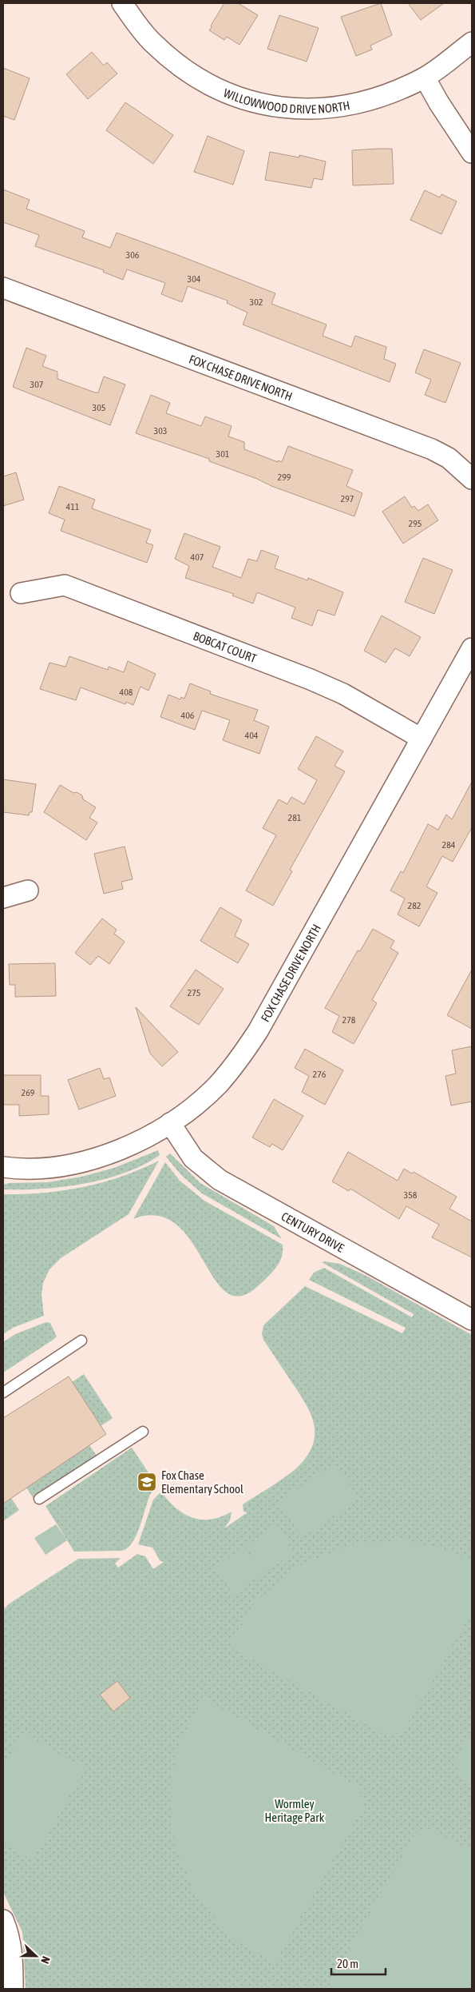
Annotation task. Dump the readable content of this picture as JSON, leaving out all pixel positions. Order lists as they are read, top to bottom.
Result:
{
  "streets": {
    "street": [
      "WILLOWWOOD DRIVE NORTH",
      "FOX CHASE DRIVE NORTH",
      "BOBCAT COURT",
      "CENTURY DRIVE"
    ]
  },
  "crossings": [
    ["FOX CHASE DRIVE NORTH", "BOBCAT COURT"],
    ["FOX CHASE DRIVE NORTH", "CENTURY DRIVE"]
  ],
  "parks": ["Wormley Heritage Park"],
  "places": {
    "school or university": ["Fox Chase Elementary School"]
  },
  "house_numbers": [
    "306",
    "304",
    "302",
    "307",
    "305",
    "303",
    "301",
    "299",
    "297",
    "411",
    "295",
    "407",
    "408",
    "406",
    "404",
    "281",
    "284",
    "282",
    "275",
    "278",
    "276",
    "269",
    "358"
  ],
  "scale_bar": "20 m",
  "north": "right"
}
